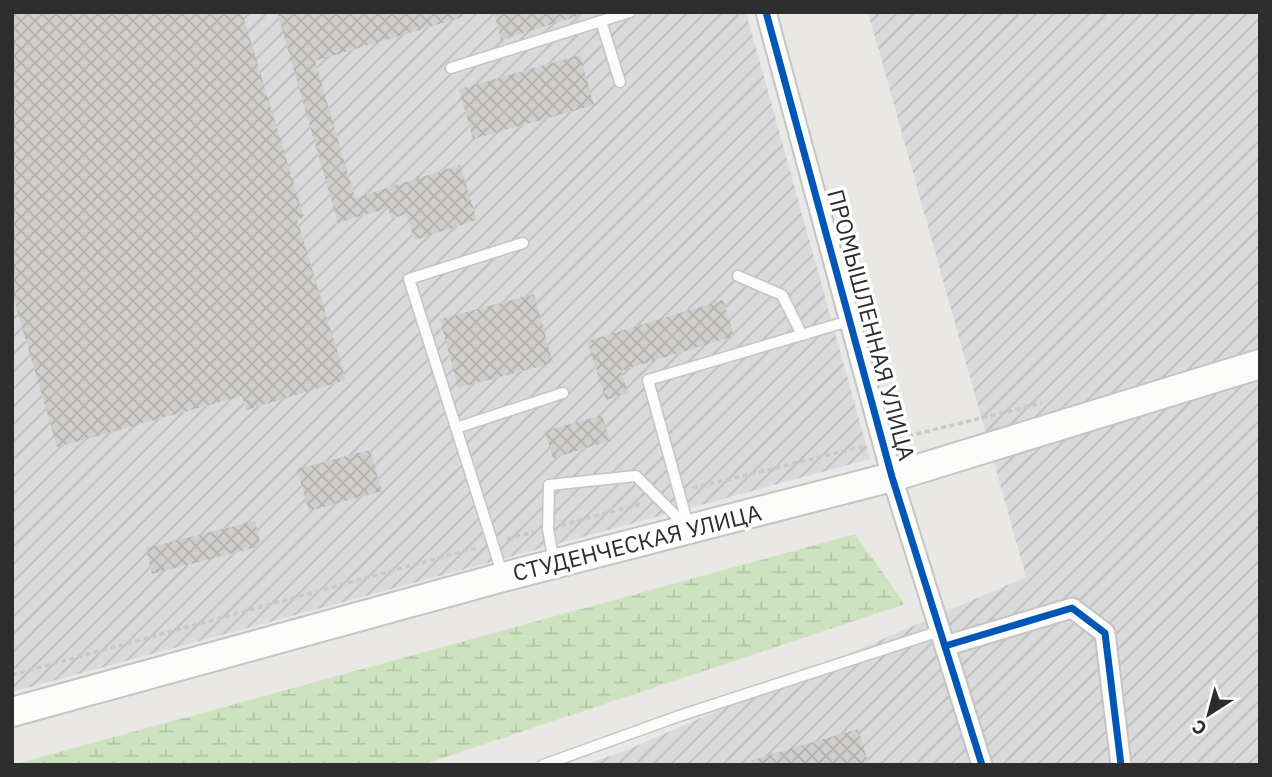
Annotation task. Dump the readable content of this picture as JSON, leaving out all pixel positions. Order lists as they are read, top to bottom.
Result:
{
  "streets": {
    "main road": ["СТУДЕНЧЕСКАЯ УЛИЦА"],
    "street": ["ПРОМЫШЛЕННАЯ УЛИЦА"]
  },
  "crossings": [
    ["ПРОМЫШЛЕННАЯ УЛИЦА", "СТУДЕНЧЕСКАЯ УЛИЦА"]
  ],
  "north": "bottom left"
}
